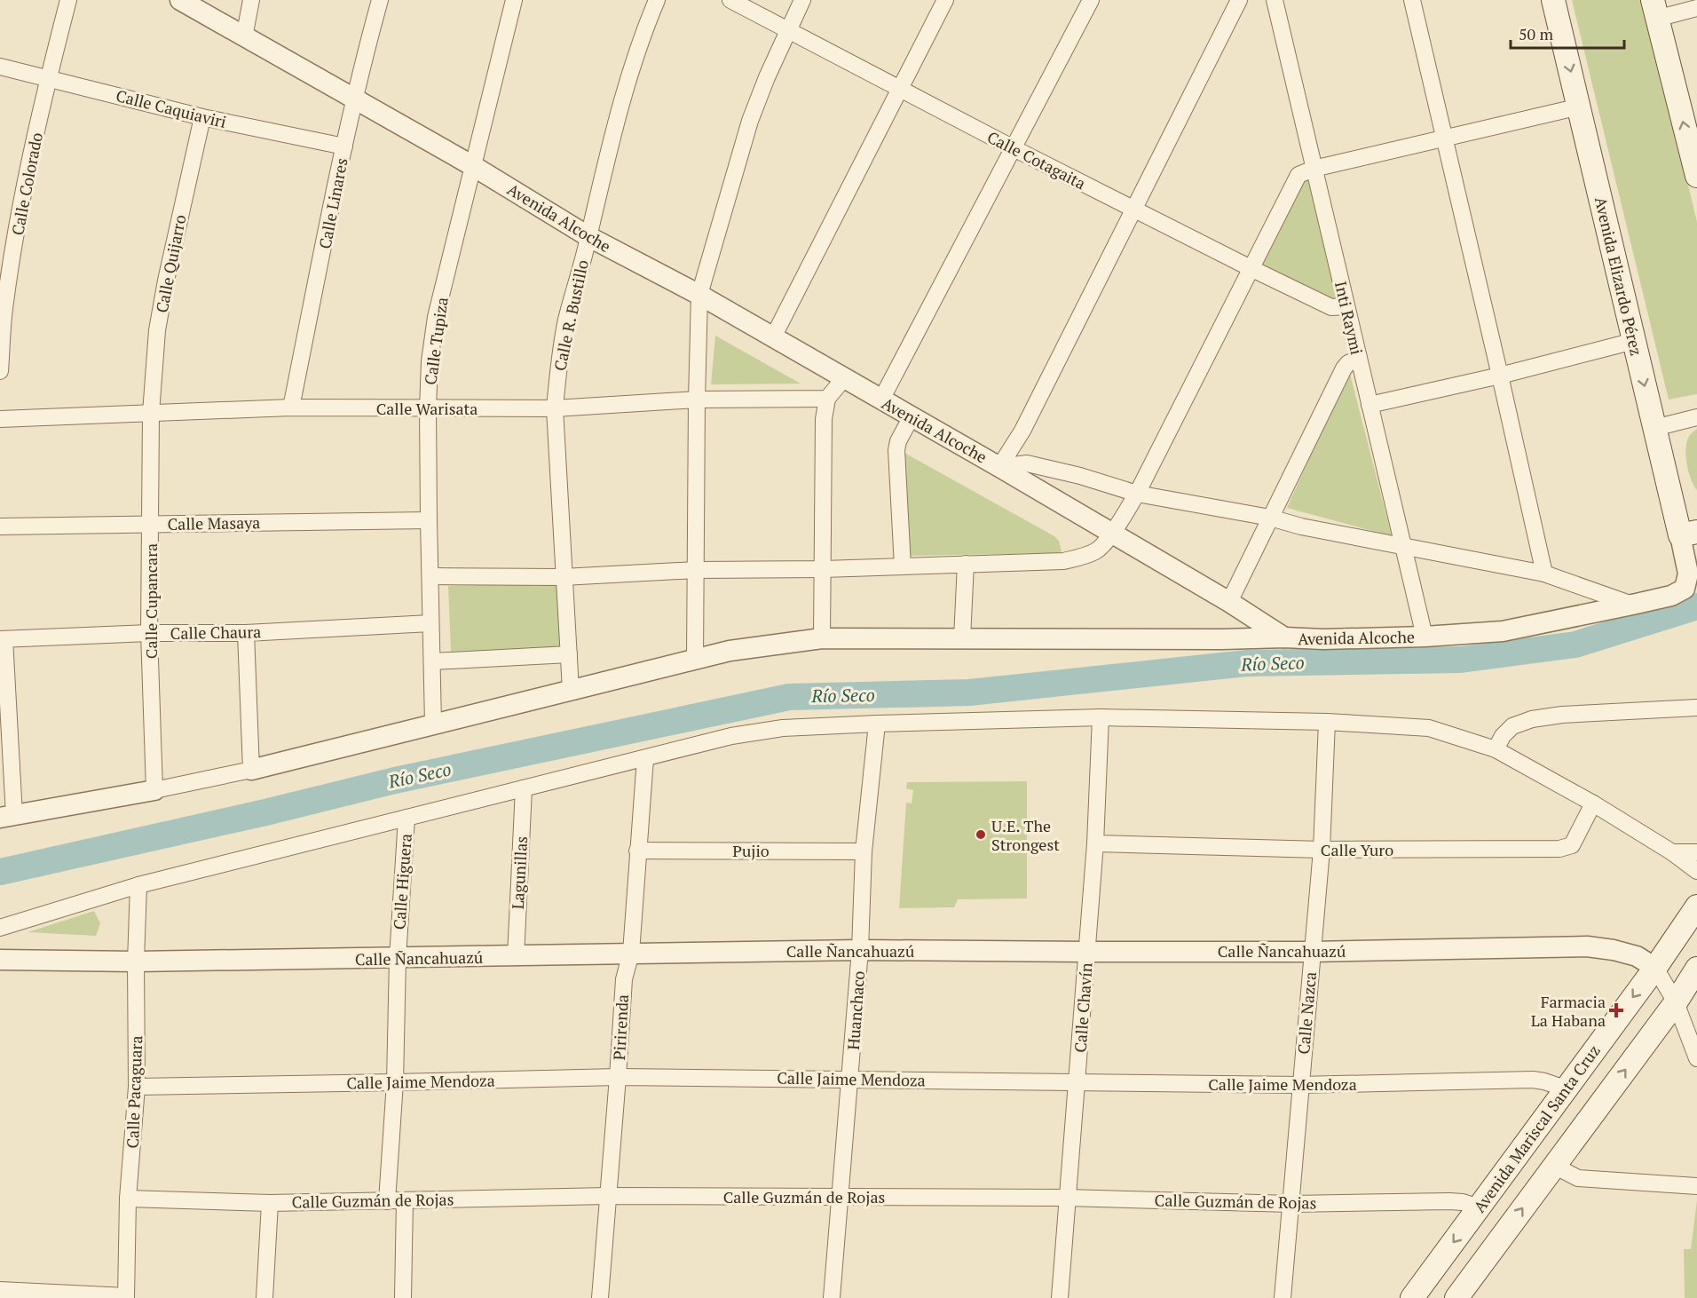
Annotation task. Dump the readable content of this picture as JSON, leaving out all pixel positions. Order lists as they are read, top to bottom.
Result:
{
  "streets": {
    "main road": ["Avenida Elizardo Pérez", "Avenida Mariscal Santa Cruz"],
    "street": [
      "Calle Caquiaviri",
      "Calle Cotagaita",
      "Calle Colorado",
      "Calle Linares",
      "Avenida Alcoche",
      "Calle Quijarro",
      "Calle R. Bustillo",
      "Inti Raymi",
      "Calle Tupiza",
      "Calle Warisata",
      "Calle Masaya",
      "Calle Cupancara",
      "Calle Chaura",
      "Calle Yuro",
      "Pujio",
      "Lagunillas",
      "Calle Higuera",
      "Calle Ñancahuazú",
      "Calle Chavín",
      "Huanchaco",
      "Calle Nazca",
      "Pirirenda",
      "Calle Jaime Mendoza",
      "Calle Pacaguara",
      "Calle Guzmán de Rojas"
    ]
  },
  "crossings": [
    ["Calle Caquiaviri", "Calle Colorado"],
    ["Calle Caquiaviri", "Calle Linares"],
    ["Calle Caquiaviri", "Calle Quijarro"],
    ["Calle Cotagaita", "Inti Raymi"],
    ["Calle Linares", "Avenida Alcoche"],
    ["Calle Linares", "Calle Warisata"],
    ["Avenida Alcoche", "Avenida Elizardo Pérez"],
    ["Avenida Alcoche", "Calle R. Bustillo"],
    ["Avenida Alcoche", "Inti Raymi"],
    ["Avenida Alcoche", "Calle Tupiza"],
    ["Calle Quijarro", "Calle Warisata"],
    ["Calle Quijarro", "Calle Cupancara"],
    ["Calle R. Bustillo", "Calle Warisata"],
    ["Calle Tupiza", "Calle Warisata"],
    ["Calle Tupiza", "Calle Masaya"],
    ["Calle Tupiza", "Calle Chaura"],
    ["Calle Warisata", "Calle Cupancara"],
    ["Calle Masaya", "Calle Cupancara"],
    ["Calle Cupancara", "Calle Chaura"],
    ["Calle Yuro", "Calle Chavín"],
    ["Calle Yuro", "Calle Nazca"],
    ["Pujio", "Huanchaco"],
    ["Pujio", "Pirirenda"],
    ["Lagunillas", "Calle Ñancahuazú"],
    ["Calle Higuera", "Calle Ñancahuazú"],
    ["Calle Higuera", "Calle Jaime Mendoza"],
    ["Calle Higuera", "Calle Guzmán de Rojas"],
    ["Calle Ñancahuazú", "Calle Chavín"],
    ["Calle Ñancahuazú", "Huanchaco"],
    ["Calle Ñancahuazú", "Calle Nazca"],
    ["Calle Ñancahuazú", "Pirirenda"],
    ["Calle Ñancahuazú", "Calle Pacaguara"],
    ["Calle Ñancahuazú", "Avenida Mariscal Santa Cruz"],
    ["Calle Chavín", "Calle Jaime Mendoza"],
    ["Calle Chavín", "Calle Guzmán de Rojas"],
    ["Huanchaco", "Calle Jaime Mendoza"],
    ["Huanchaco", "Calle Guzmán de Rojas"],
    ["Calle Nazca", "Calle Jaime Mendoza"],
    ["Calle Nazca", "Calle Guzmán de Rojas"],
    ["Pirirenda", "Calle Jaime Mendoza"],
    ["Pirirenda", "Calle Guzmán de Rojas"],
    ["Calle Jaime Mendoza", "Calle Pacaguara"],
    ["Calle Jaime Mendoza", "Avenida Mariscal Santa Cruz"],
    ["Calle Pacaguara", "Calle Guzmán de Rojas"],
    ["Avenida Mariscal Santa Cruz", "Calle Guzmán de Rojas"]
  ],
  "water": ["Río Seco"],
  "places": {
    "other": ["U.E. The Strongest"],
    "health": ["Farmacia La Habana"]
  },
  "scale_bar": "50 m"
}
